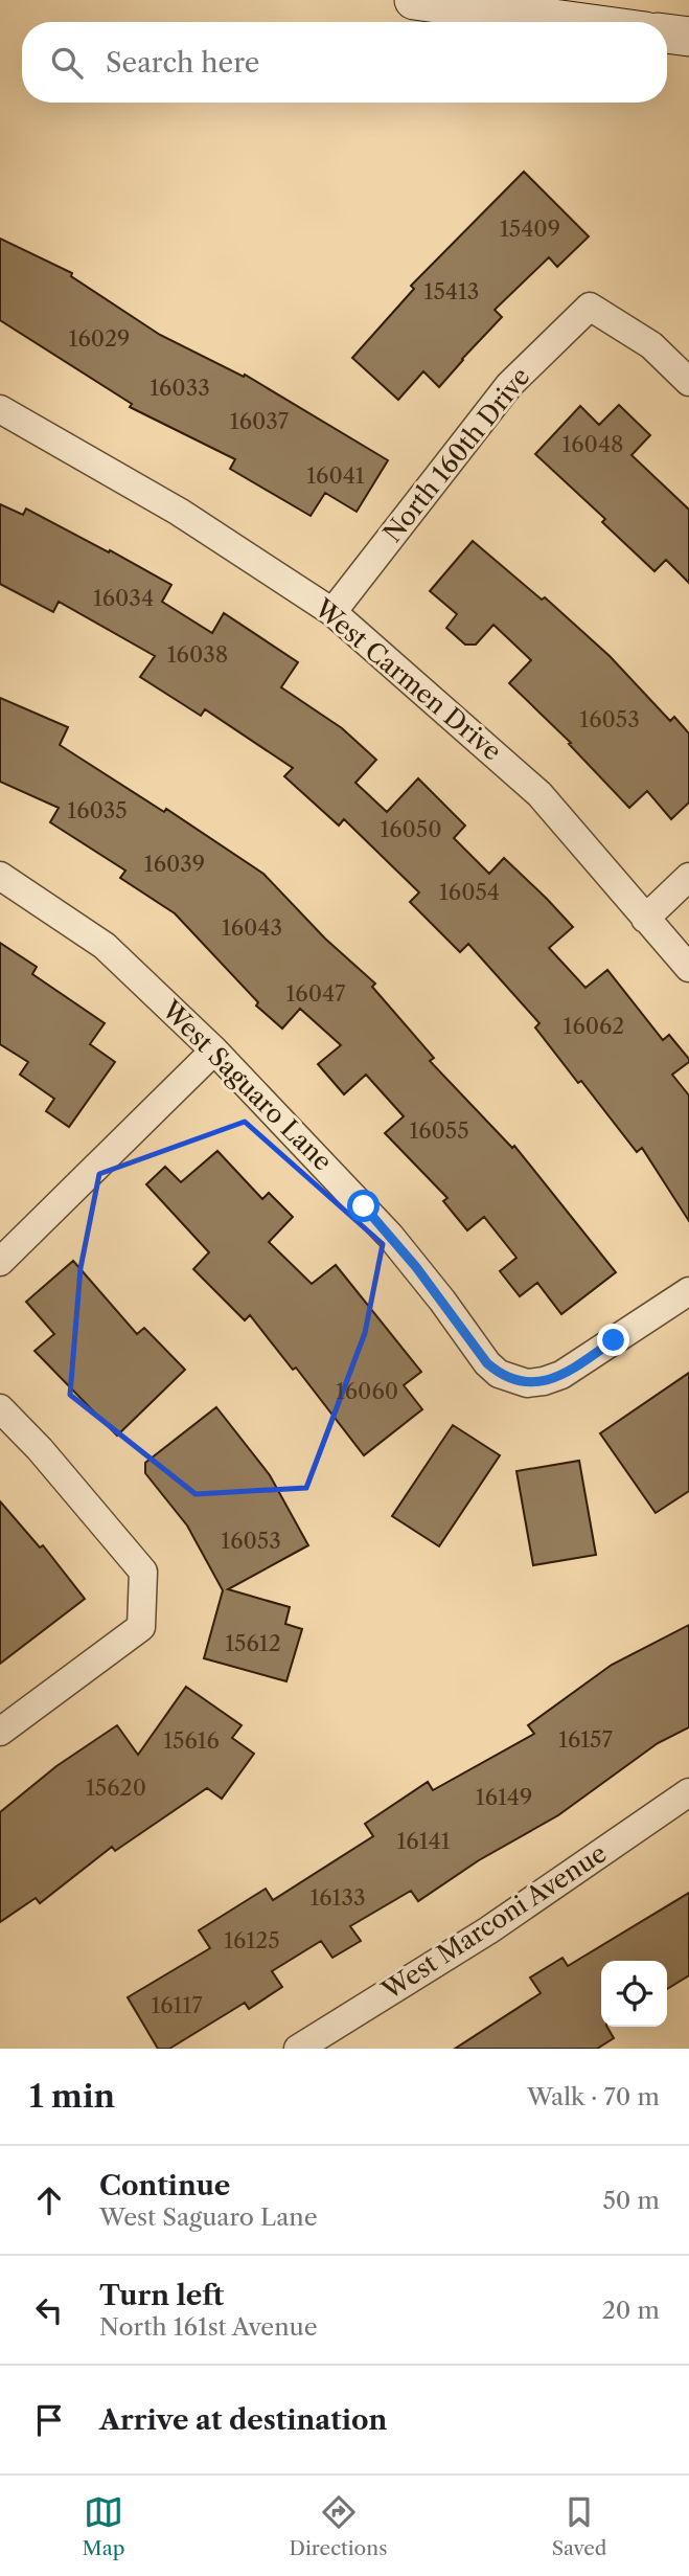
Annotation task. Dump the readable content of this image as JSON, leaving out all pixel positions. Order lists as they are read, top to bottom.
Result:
{
  "streets": {
    "street": [
      "North 160th Drive",
      "West Carmen Drive",
      "West Saguaro Lane",
      "West Marconi Avenue"
    ]
  },
  "crossings": [
    ["North 160th Drive", "West Carmen Drive"]
  ],
  "house_numbers": [
    "15409",
    "15413",
    "16029",
    "16033",
    "16037",
    "16048",
    "16041",
    "16034",
    "16038",
    "16053",
    "16035",
    "16050",
    "16039",
    "16054",
    "16043",
    "16047",
    "16062",
    "16055",
    "16060",
    "16053",
    "15612",
    "16157",
    "15616",
    "15620",
    "16149",
    "16141",
    "16133",
    "16125",
    "16117"
  ],
  "page": {
    "search": "Search here",
    "heading": ["1 min", "Walk · 70 m"],
    "list": [
      ["Continue", "West Saguaro Lane", "50 m"],
      ["Turn left", "North 161st Avenue", "20 m"],
      "Arrive at destination"
    ],
    "nav": ["Map", "Directions", "Saved"]
  }
}
